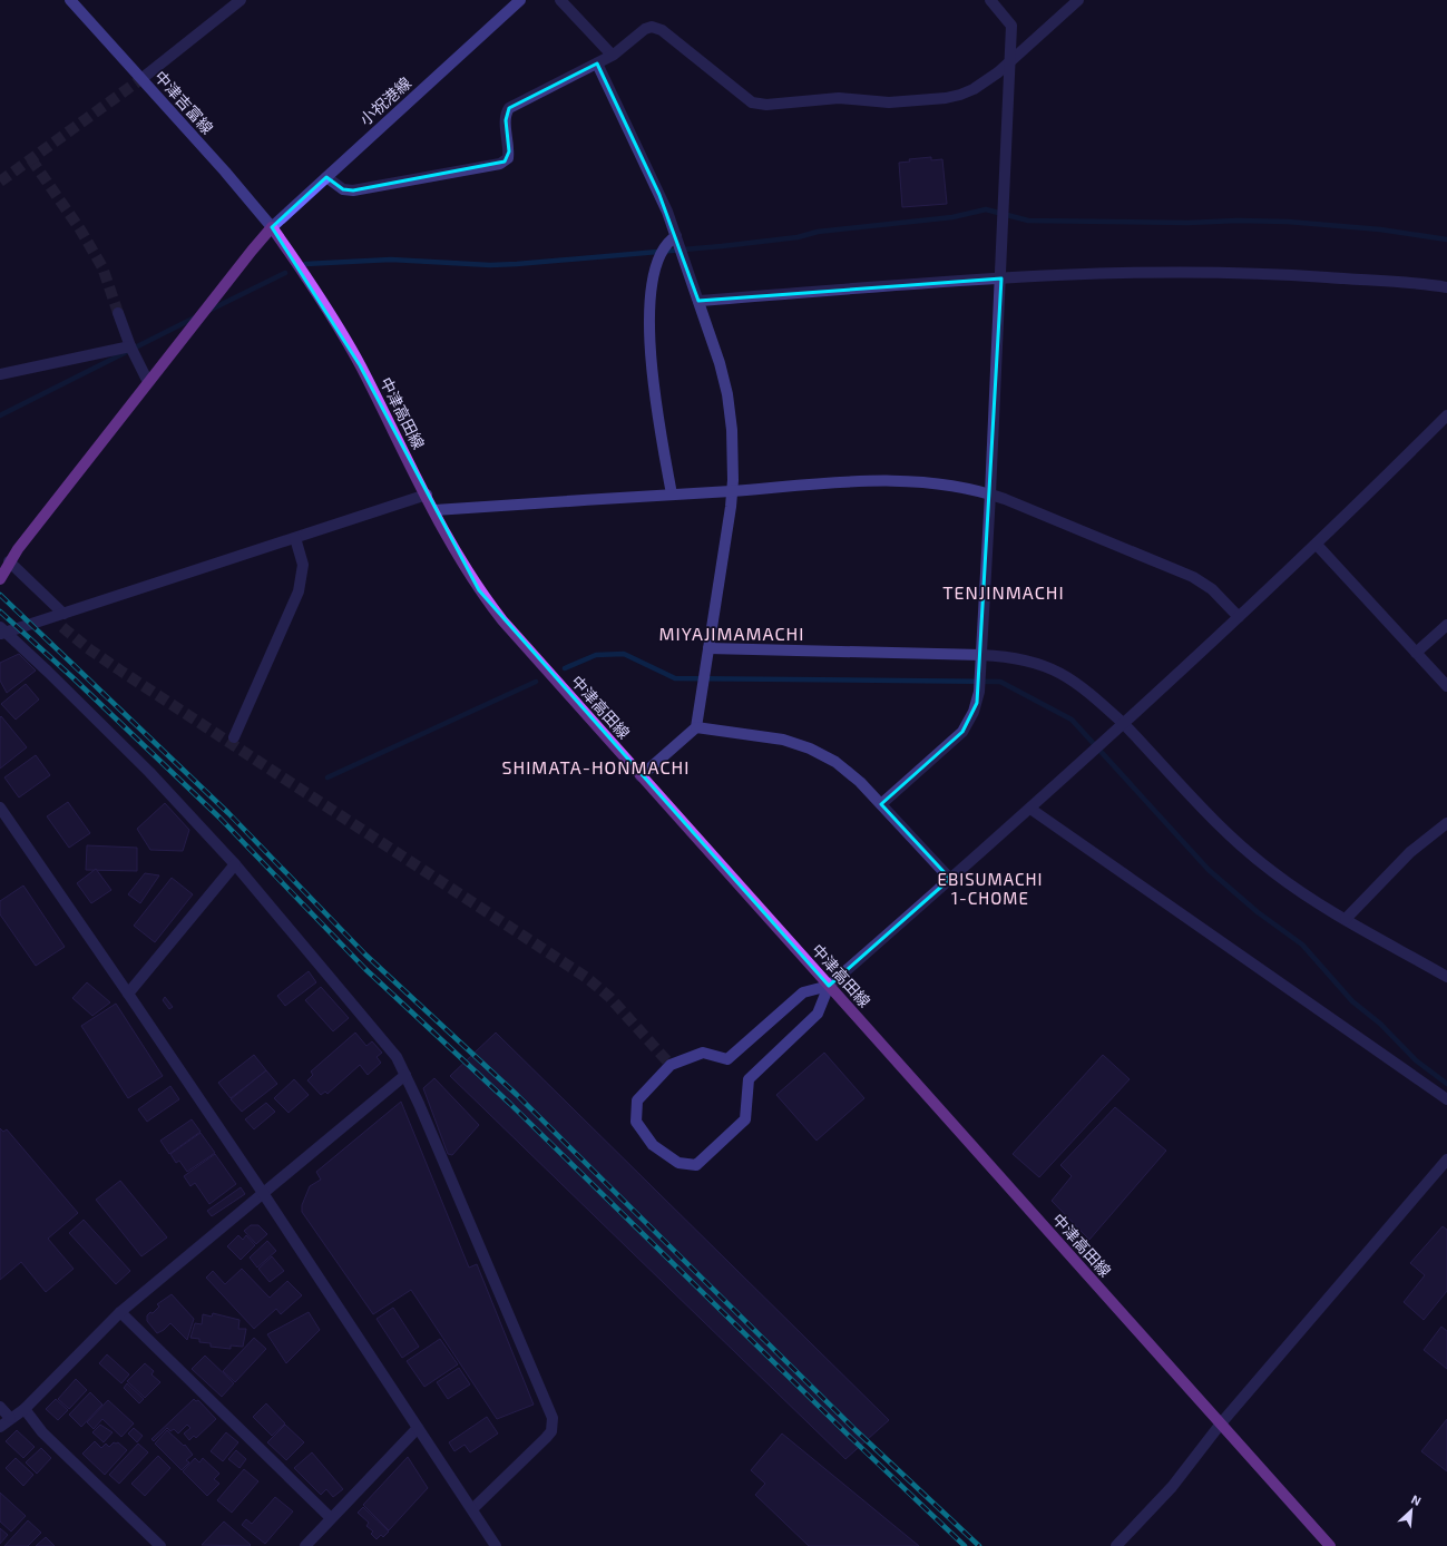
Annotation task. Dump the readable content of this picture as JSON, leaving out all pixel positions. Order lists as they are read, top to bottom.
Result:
{
  "streets": {
    "main road": ["小祝港線", "中津吉富線", "中津高田線"]
  },
  "crossings": [
    ["小祝港線", "中津吉富線"],
    ["小祝港線", "中津高田線"],
    ["中津吉富線", "中津高田線"]
  ],
  "districts": [
    "TENJINMACHI",
    "MIYAJIMAMACHI",
    "SHIMATA-HONMACHI",
    "EBISUMACHI 1-CHOME"
  ],
  "north": "top right"
}
